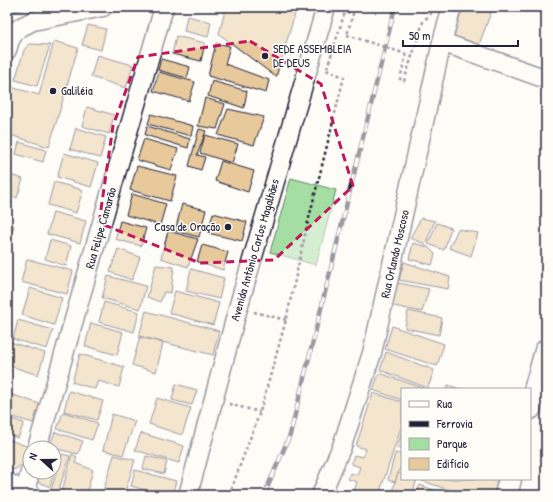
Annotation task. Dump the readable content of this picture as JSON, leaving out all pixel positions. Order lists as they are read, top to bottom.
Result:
{
  "streets": {
    "street": ["Rua Felipe Camarão", "Avenida Antônio Carlos Magalhães", "Rua Orlando Moscoso"]
  },
  "places": ["SEDE ASSEMBLEIA DE DEUS", "Galiléia", "Casa de Oração"],
  "legend": [
    "Rua",
    "Ferrovia",
    "Parque",
    "Edifício"
  ],
  "scale_bar": "50 m",
  "north": "left"
}
